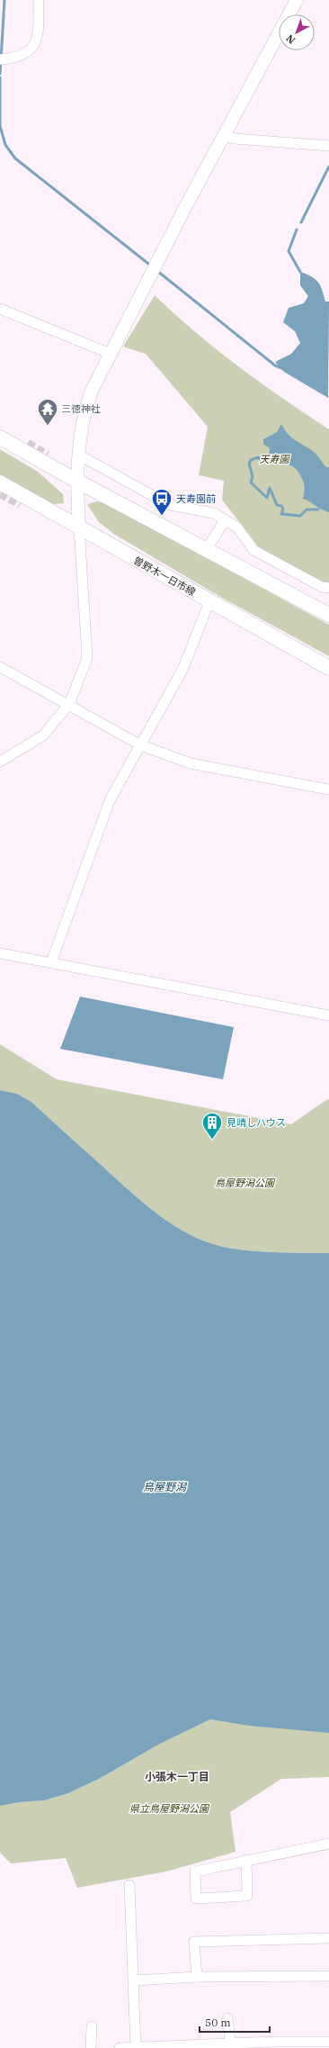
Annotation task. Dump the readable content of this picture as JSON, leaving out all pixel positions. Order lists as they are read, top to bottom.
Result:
{
  "streets": {
    "main road": ["曽野木一日市線"]
  },
  "districts": ["小張木一丁目"],
  "water": ["鳥屋野潟"],
  "parks": ["天寿園", "鳥屋野潟公園", "県立鳥屋野潟公園"],
  "places": {
    "temple": ["三徳神社"],
    "bus stop": ["天寿園前"],
    "building": ["見晴しハウス"]
  },
  "scale_bar": "50 m",
  "north": "bottom left"
}
